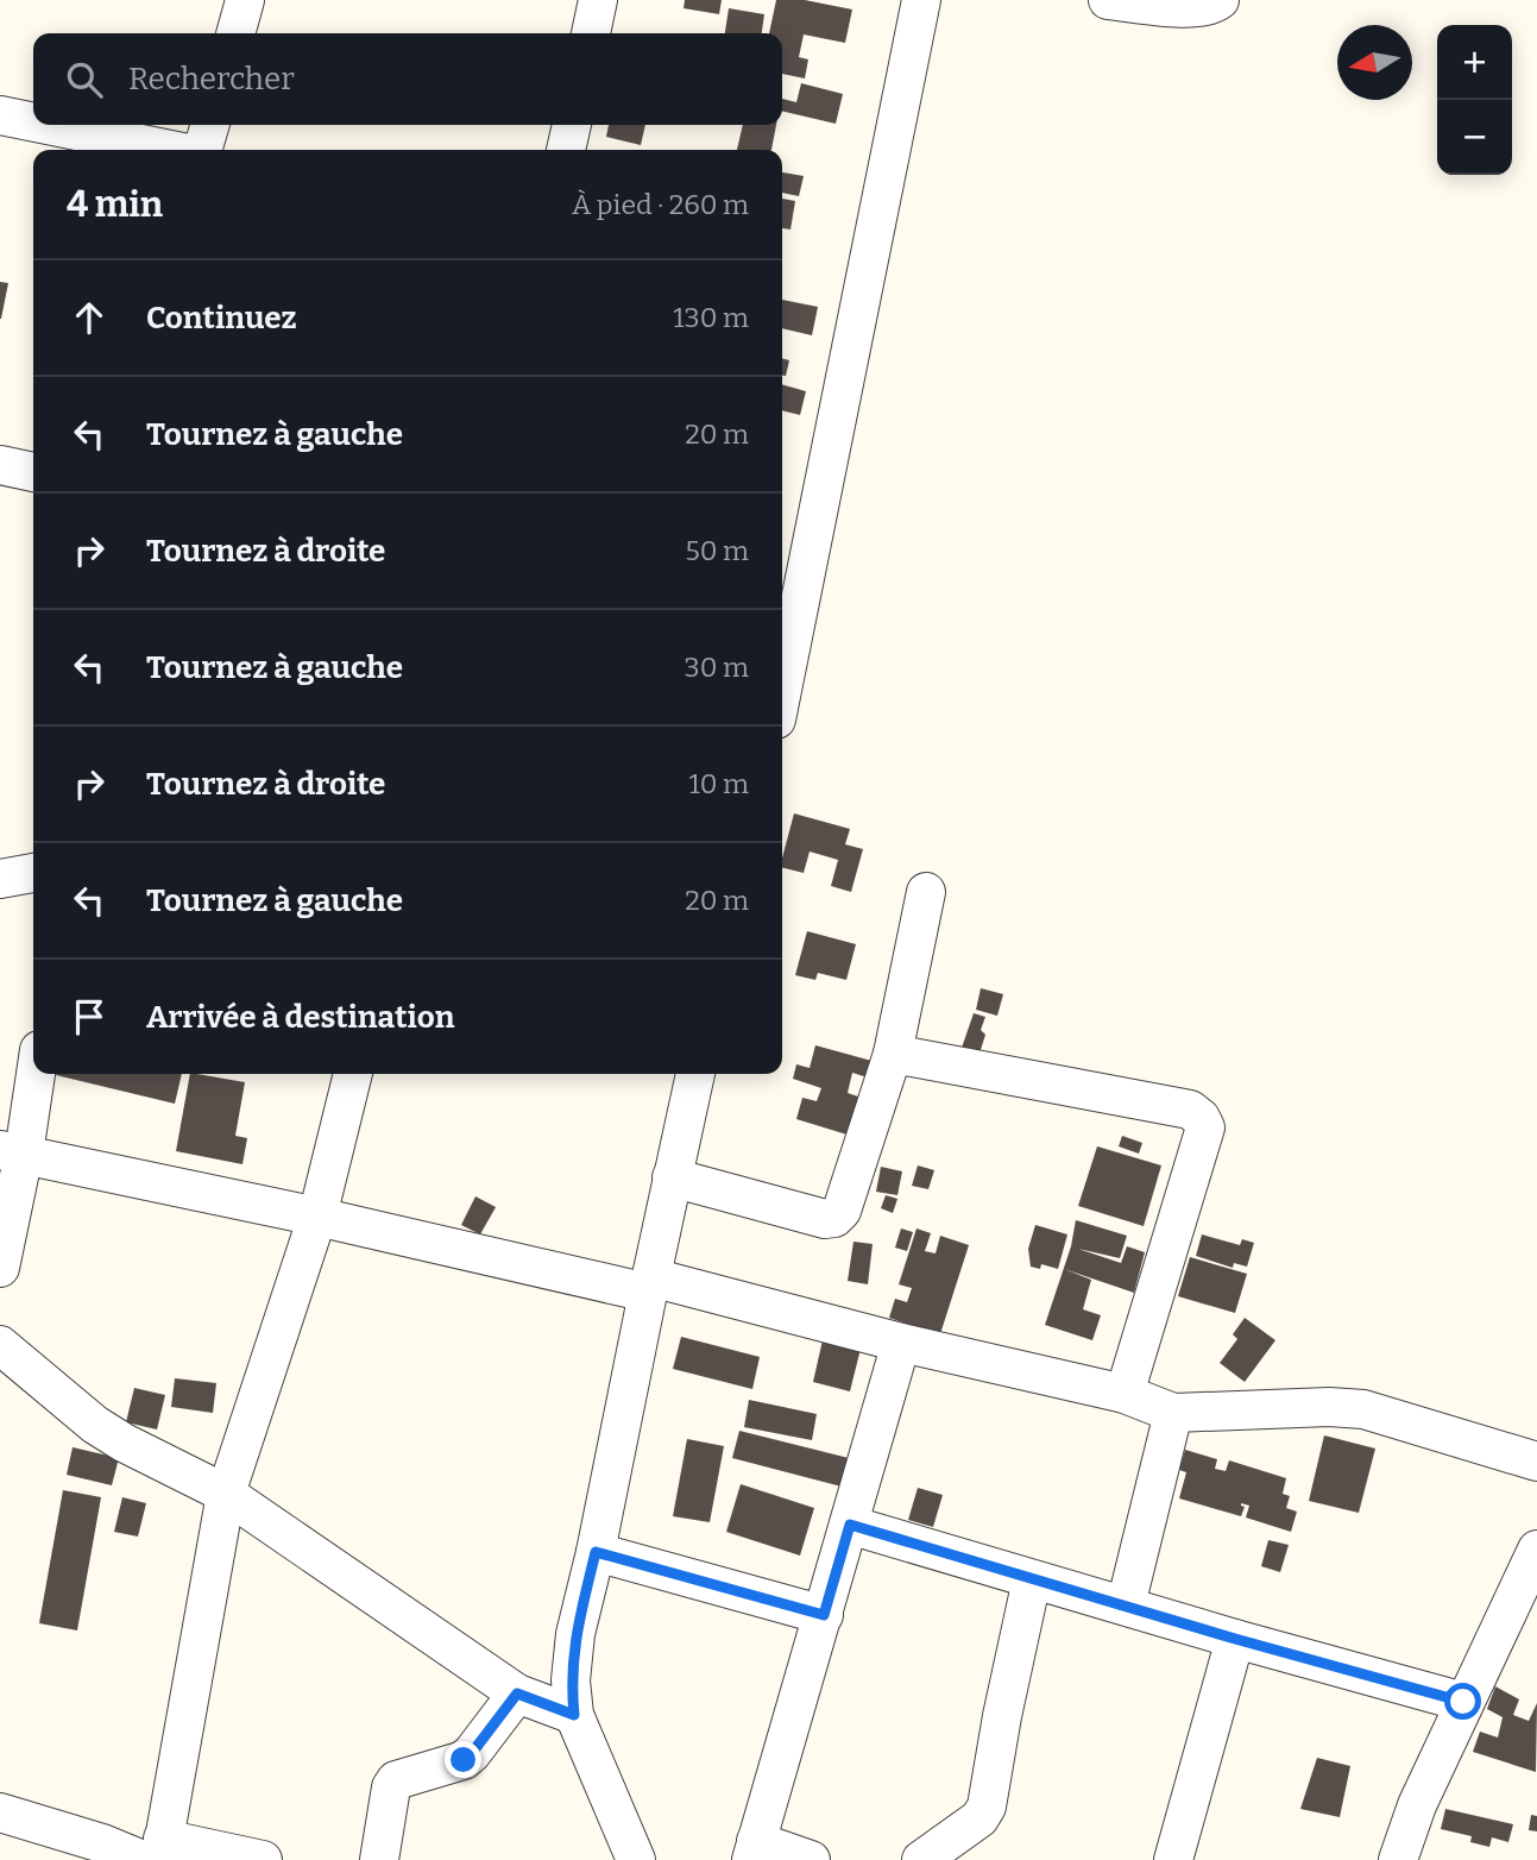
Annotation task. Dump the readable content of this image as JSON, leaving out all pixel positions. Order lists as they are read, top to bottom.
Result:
{
  "north": "left",
  "page": {
    "map_buttons": ["+", "−"],
    "search": "Rechercher",
    "heading": ["4 min", "À pied · 260 m"],
    "list": [
      ["Continuez", "130 m"],
      ["Tournez à gauche", "20 m"],
      ["Tournez à droite", "50 m"],
      ["Tournez à gauche", "30 m"],
      ["Tournez à droite", "10 m"],
      ["Tournez à gauche", "20 m"],
      "Arrivée à destination"
    ]
  }
}
